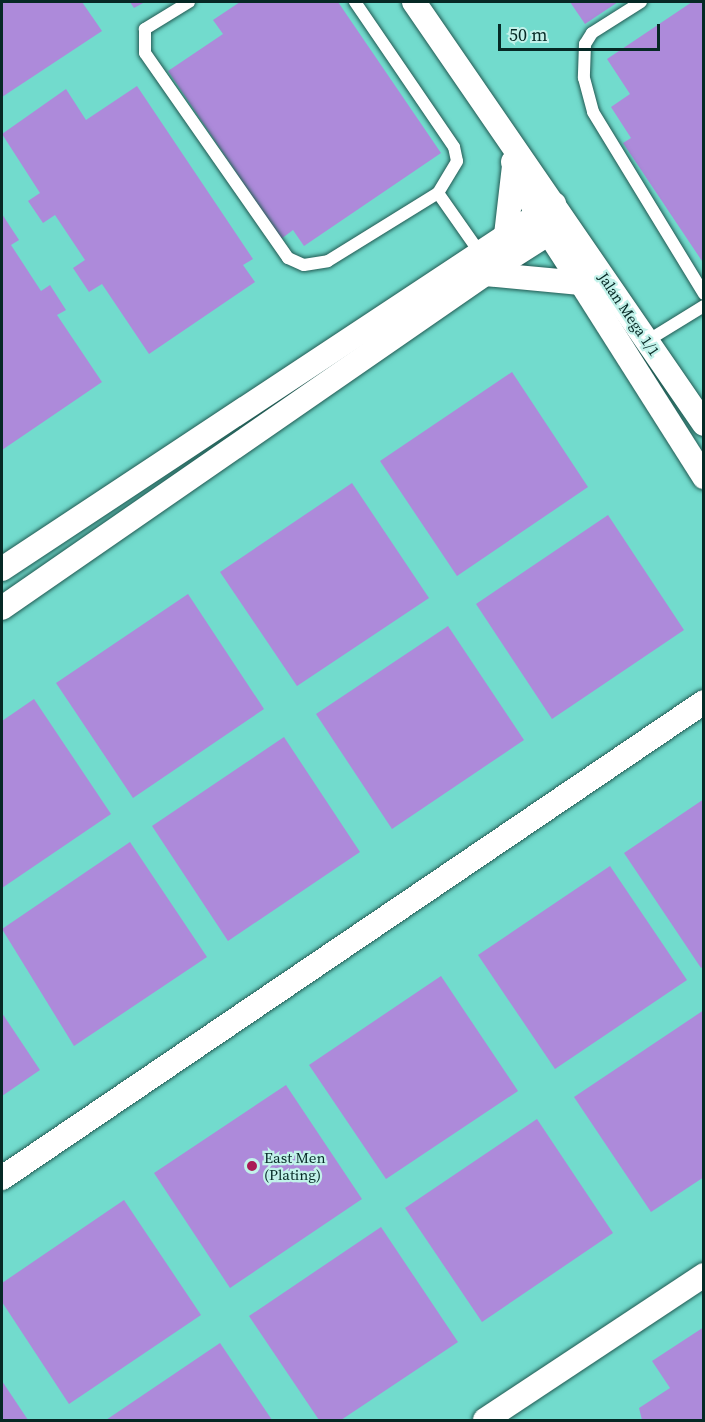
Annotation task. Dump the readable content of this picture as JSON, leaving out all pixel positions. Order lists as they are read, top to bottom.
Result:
{
  "streets": {
    "street": ["Jalan Mega 1/1"]
  },
  "places": ["East Men (Plating)"],
  "scale_bar": "50 m"
}
